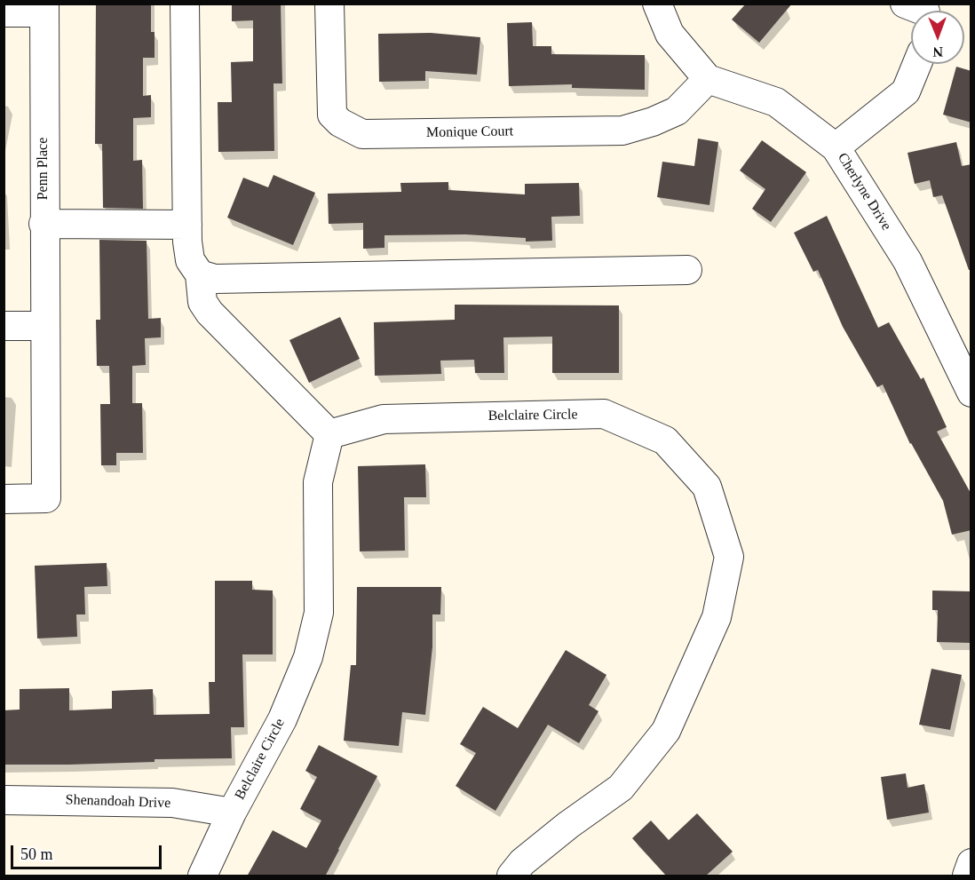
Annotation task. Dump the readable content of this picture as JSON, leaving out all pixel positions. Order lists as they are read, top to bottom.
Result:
{
  "streets": {
    "street": [
      "Monique Court",
      "Penn Place",
      "Cherlyne Drive",
      "Belclaire Circle",
      "Shenandoah Drive"
    ]
  },
  "crossings": [
    ["Monique Court", "Cherlyne Drive"],
    ["Belclaire Circle", "Shenandoah Drive"]
  ],
  "scale_bar": "50 m",
  "north": "bottom"
}
